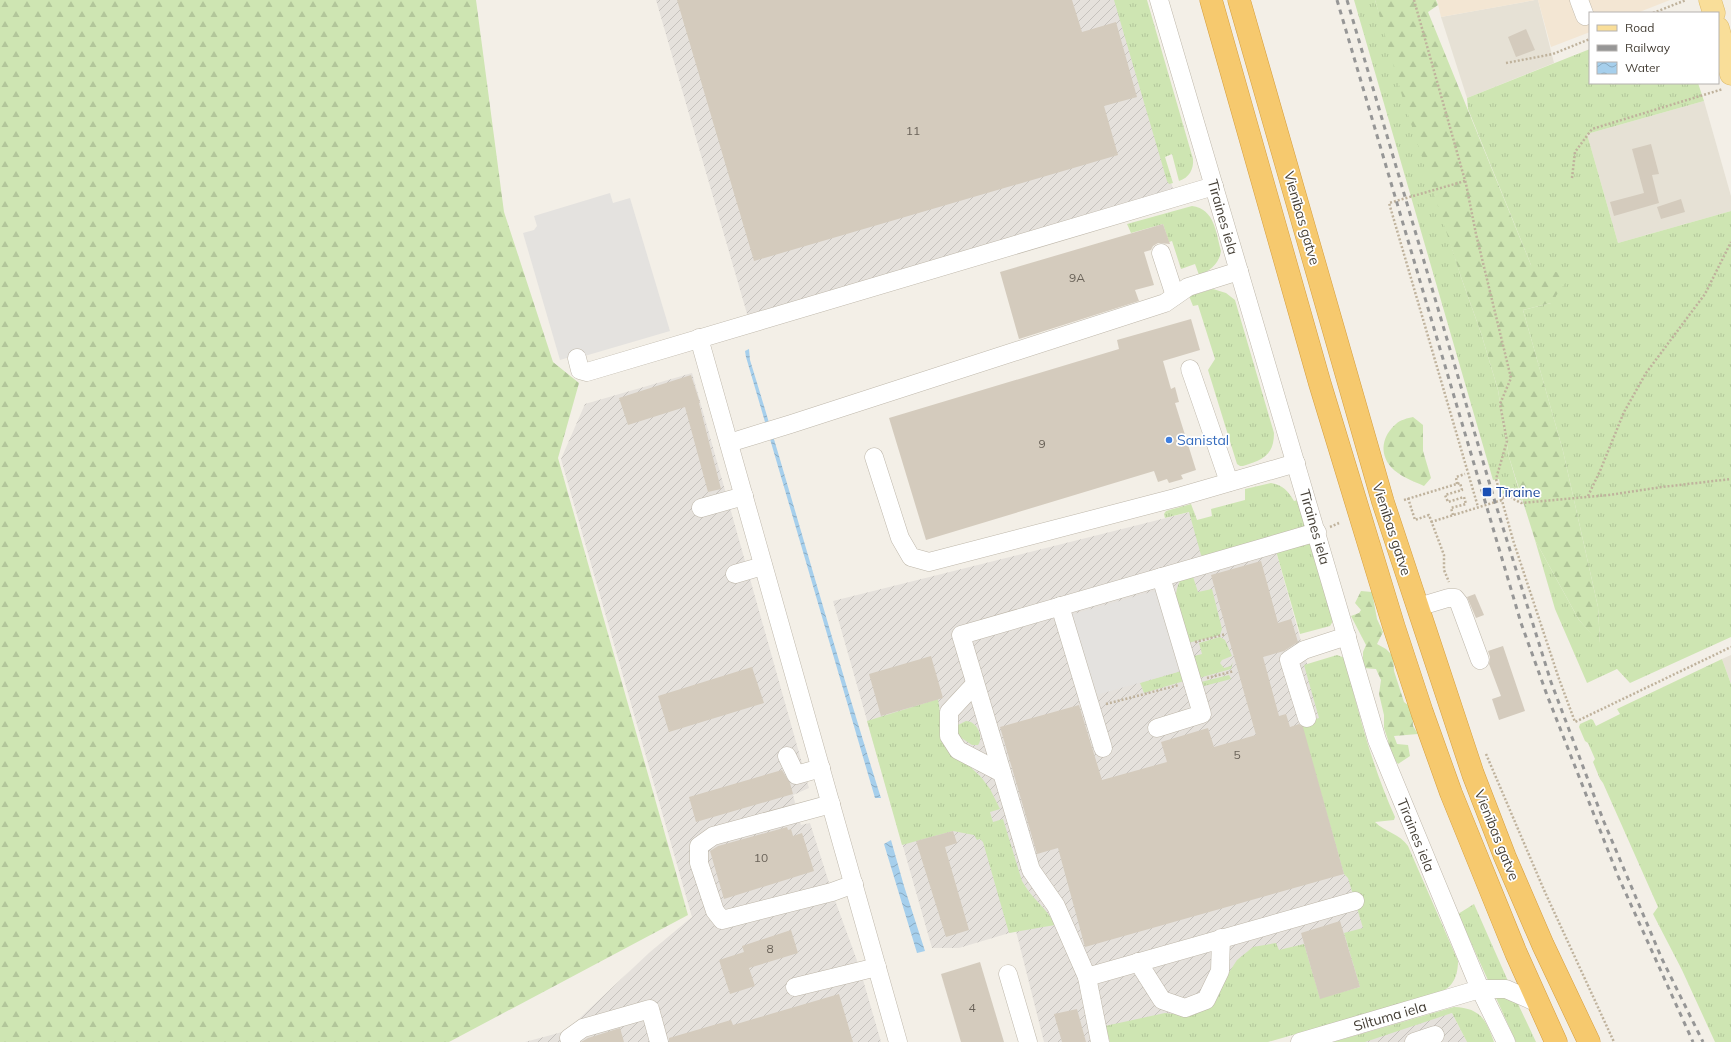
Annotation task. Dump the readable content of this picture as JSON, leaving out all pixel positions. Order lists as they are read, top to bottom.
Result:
{
  "streets": {
    "highway": ["Vienības gatve"],
    "street": ["Tīraines iela", "Siltuma iela"]
  },
  "crossings": [
    ["Tīraines iela", "Siltuma iela"],
    ["Vienības gatve", "Siltuma iela"]
  ],
  "places": {
    "other": ["Sanistal"],
    "transit": ["Tīraine"]
  },
  "house_numbers": [
    "11",
    "9A",
    "9",
    "5",
    "10",
    "8",
    "4"
  ],
  "legend": ["Road", "Railway", "Water"]
}
